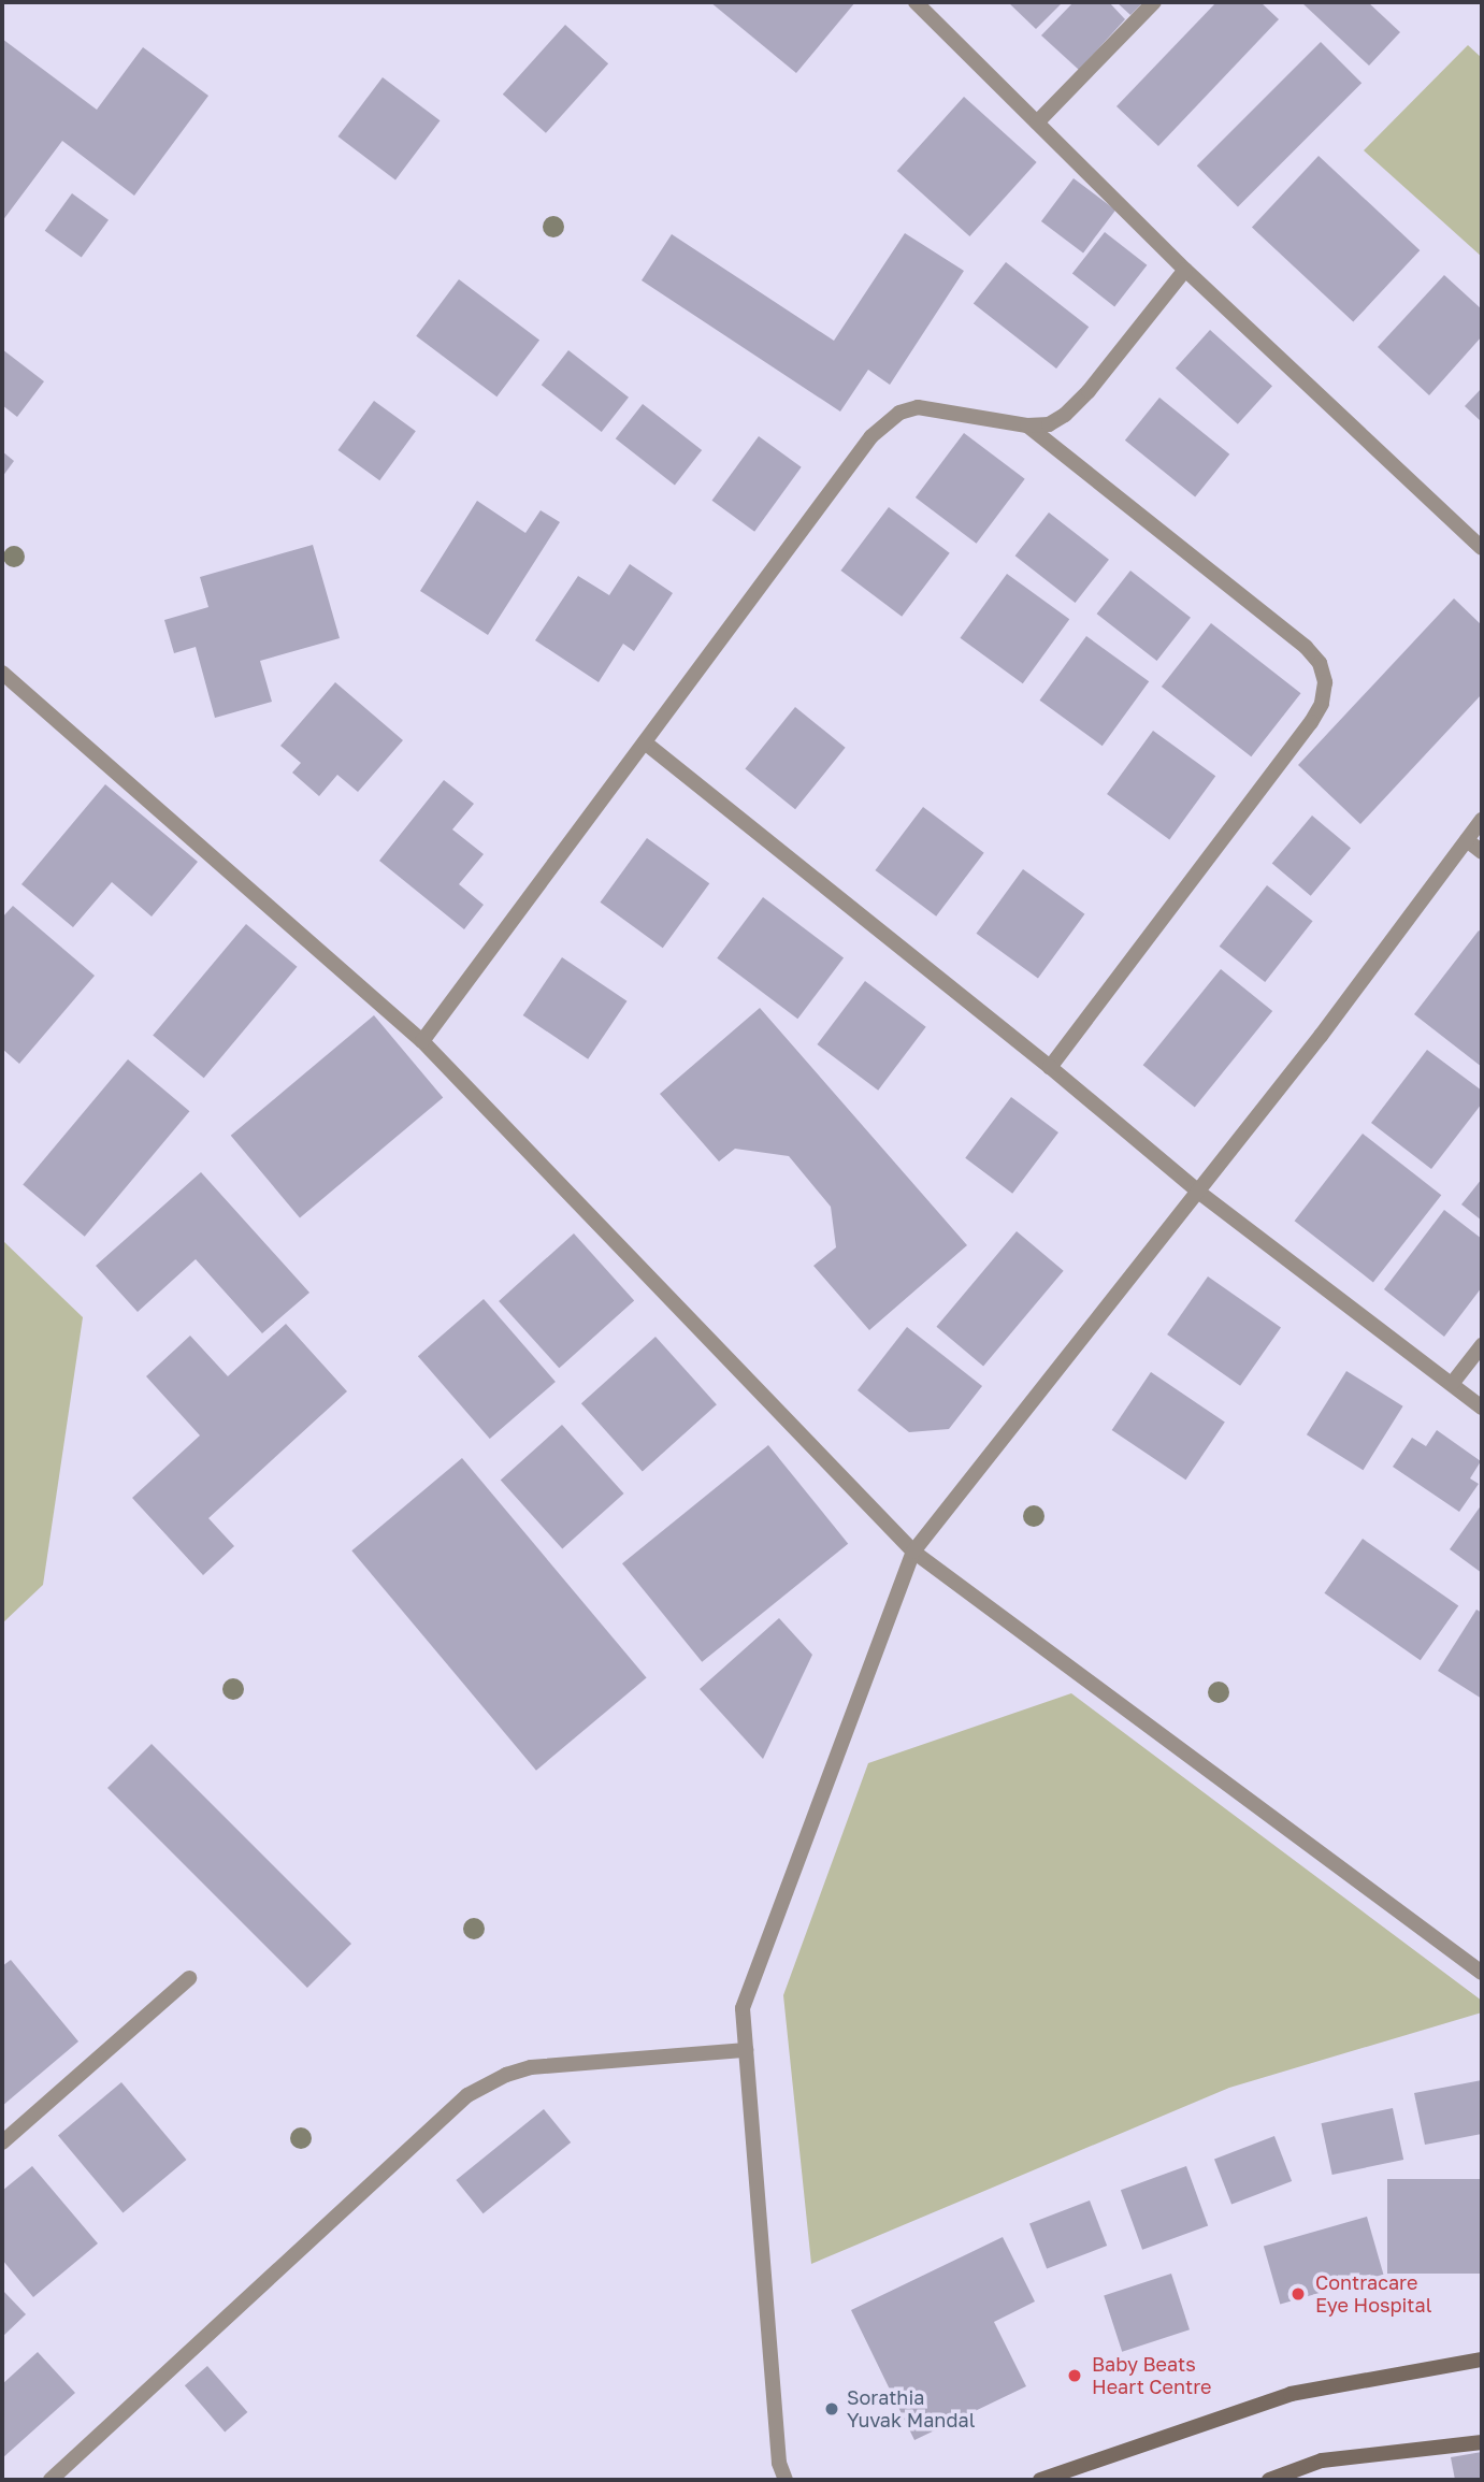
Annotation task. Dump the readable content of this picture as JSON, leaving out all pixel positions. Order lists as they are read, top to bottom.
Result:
{
  "places": ["Contracare Eye Hospital", "Baby Beats Heart Centre", "Sorathia Yuvak Mandal"]
}
